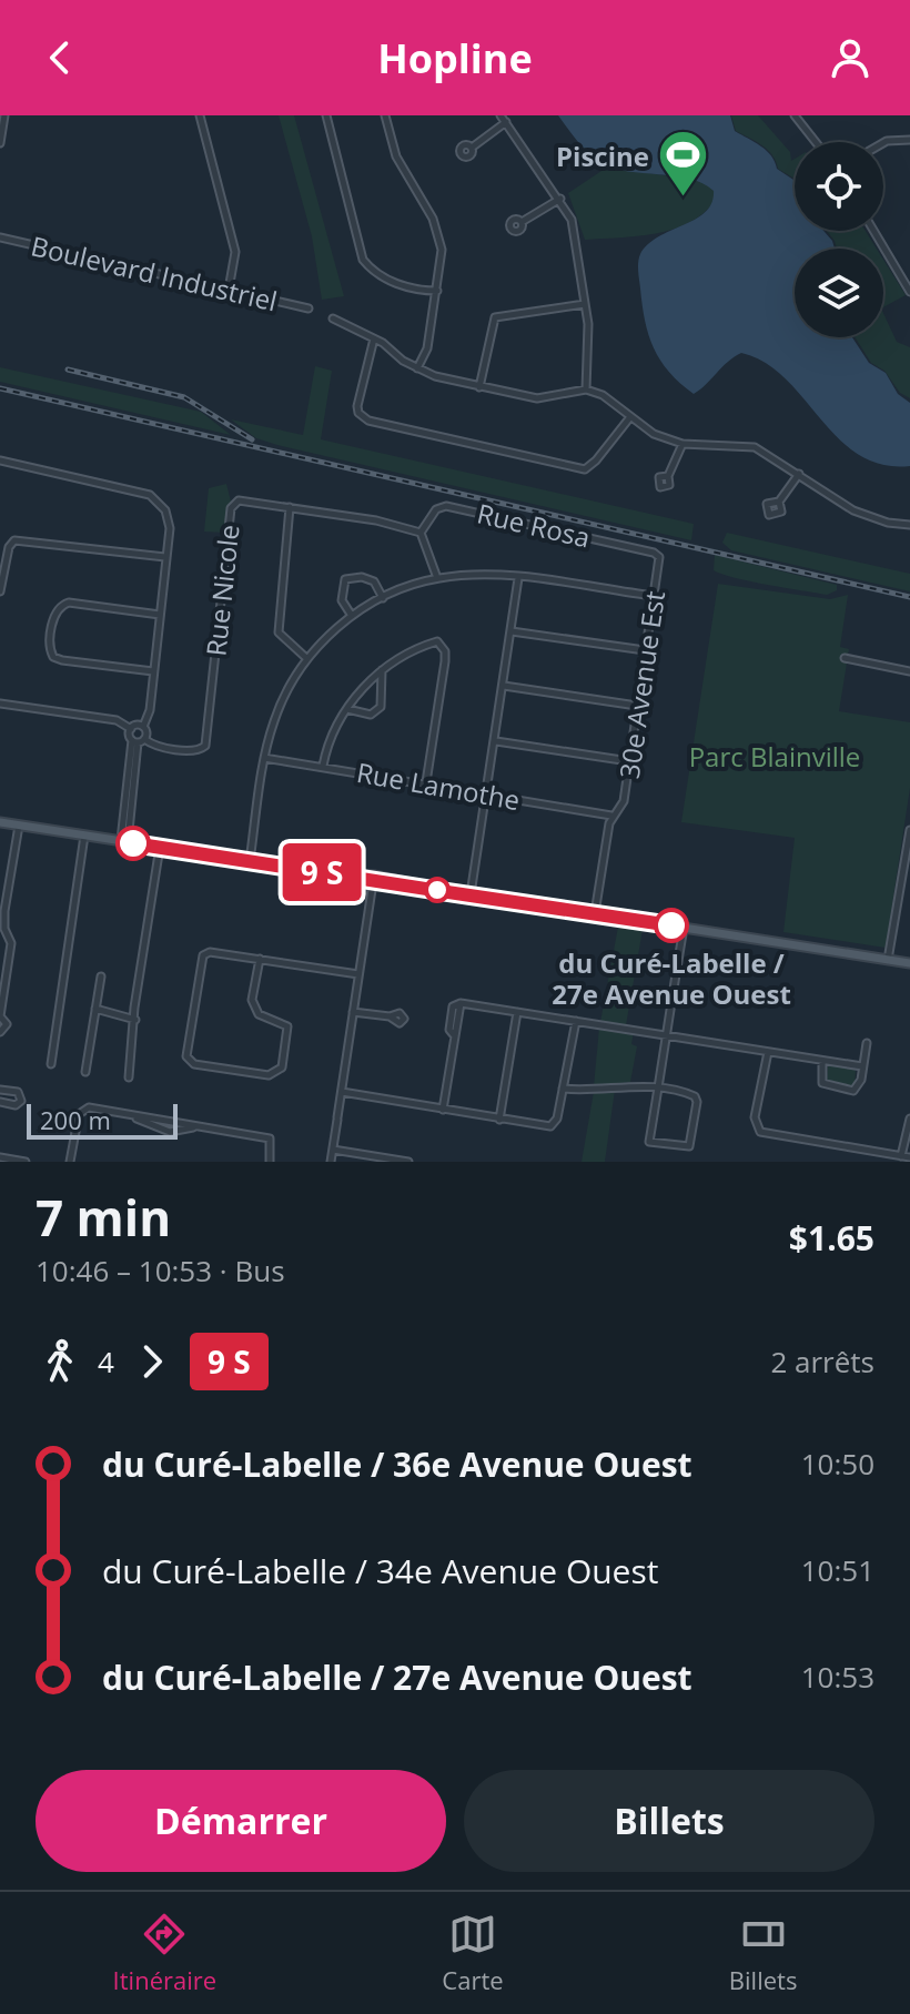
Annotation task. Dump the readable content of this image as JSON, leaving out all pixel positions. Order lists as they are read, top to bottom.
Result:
{
  "streets": {
    "street": [
      "Boulevard Industriel",
      "Rue Rosa",
      "Rue Nicole",
      "30e Avenue Est",
      "Rue Lamothe"
    ]
  },
  "crossings": [
    ["Rue Rosa", "Rue Nicole"],
    ["Rue Rosa", "30e Avenue Est"],
    ["30e Avenue Est", "Rue Lamothe"]
  ],
  "parks": ["Parc Blainville"],
  "places": {
    "sports": ["Piscine"],
    "other": ["du Curé-Labelle / 27e Avenue Ouest"]
  },
  "scale_bar": "200 m",
  "page": {
    "header": "Hopline",
    "on_map": "9 S",
    "scale": "200 m",
    "heading": ["7 min", "10:46 – 10:53 · Bus", "$1.65"],
    "legs": ["4", "9 S", "2 arrêts"],
    "list": [
      {
        "name": "du Curé-Labelle / 36e Avenue Ouest",
        "value": "10:50"
      },
      {
        "name": "du Curé-Labelle / 34e Avenue Ouest",
        "value": "10:51"
      },
      {
        "name": "du Curé-Labelle / 27e Avenue Ouest",
        "value": "10:53"
      }
    ],
    "buttons": ["Démarrer", "Billets"],
    "tabs": ["Itinéraire", "Carte", "Billets"]
  }
}
